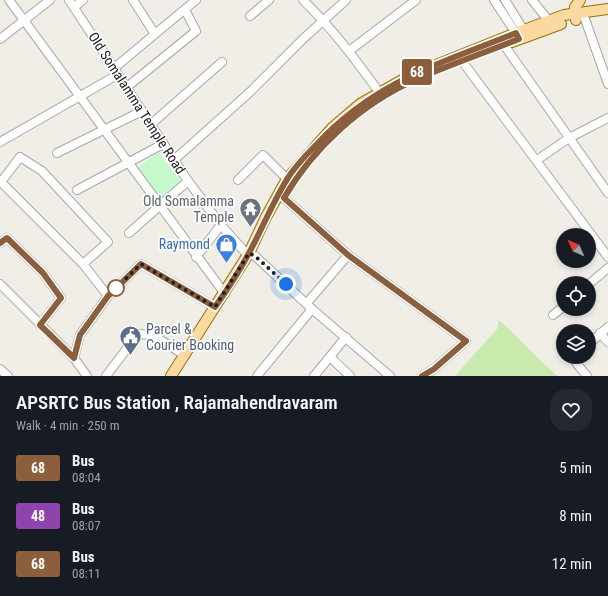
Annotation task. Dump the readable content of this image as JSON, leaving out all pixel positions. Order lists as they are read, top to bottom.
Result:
{
  "streets": {
    "street": ["Old Somalamma Temple Road"]
  },
  "places": {
    "temple": ["Old Somalamma Temple"],
    "shop": ["Raymond"],
    "public building": ["Parcel & Courier Booking"]
  },
  "lines": ["bus line 68"],
  "north": "top left",
  "page": {
    "on_map": "68",
    "heading": ["APSRTC Bus Station , Rajamahendravaram", "Walk · 4 min · 250 m"],
    "list": [
      {
        "mark": "68",
        "name": "Bus",
        "note": "08:04",
        "value": "5 min"
      },
      {
        "mark": "48",
        "name": "Bus",
        "note": "08:07",
        "value": "8 min"
      },
      {
        "mark": "68",
        "name": "Bus",
        "note": "08:11",
        "value": "12 min"
      }
    ]
  }
}
